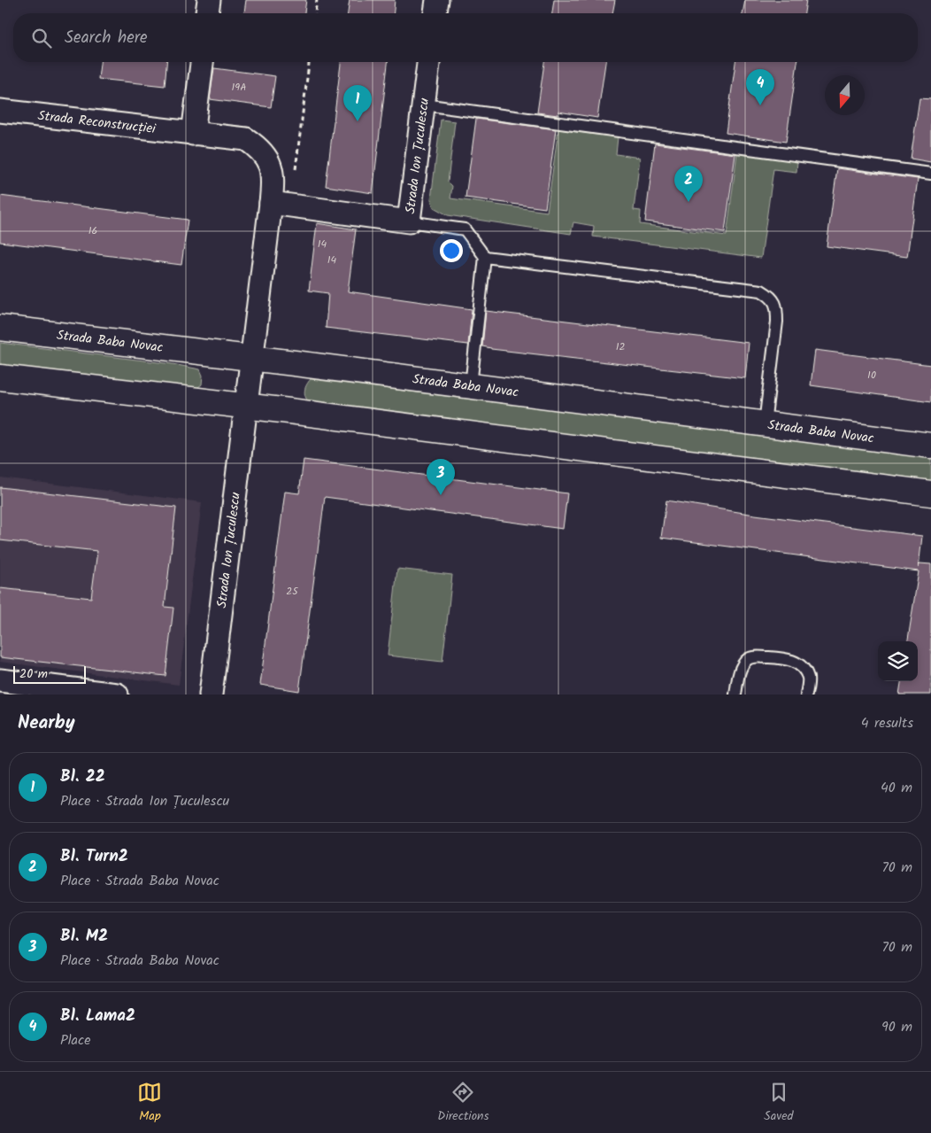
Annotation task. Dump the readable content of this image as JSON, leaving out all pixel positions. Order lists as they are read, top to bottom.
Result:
{
  "streets": {
    "main road": ["Strada Baba Novac"],
    "street": ["Strada Reconstrucției", "Strada Ion Țuculescu"]
  },
  "crossings": [
    ["Strada Ion Țuculescu", "Strada Baba Novac"]
  ],
  "house_numbers": [
    "19A",
    "16",
    "14",
    "14",
    "12",
    "10",
    "25"
  ],
  "scale_bar": "20 m",
  "north": "bottom",
  "page": {
    "search": "Search here",
    "pins": [
      "4",
      "1",
      "2",
      "3"
    ],
    "scale": "20 m",
    "heading": ["Nearby", "4 results"],
    "list": [
      {
        "mark": "1",
        "name": "Bl. 22",
        "note": "Place · Strada Ion Țuculescu",
        "value": "40 m"
      },
      {
        "mark": "2",
        "name": "Bl. Turn2",
        "note": "Place · Strada Baba Novac",
        "value": "70 m"
      },
      {
        "mark": "3",
        "name": "Bl. M2",
        "note": "Place · Strada Baba Novac",
        "value": "70 m"
      },
      {
        "mark": "4",
        "name": "Bl. Lama2",
        "note": "Place",
        "value": "90 m"
      }
    ],
    "nav": ["Map", "Directions", "Saved"]
  }
}
